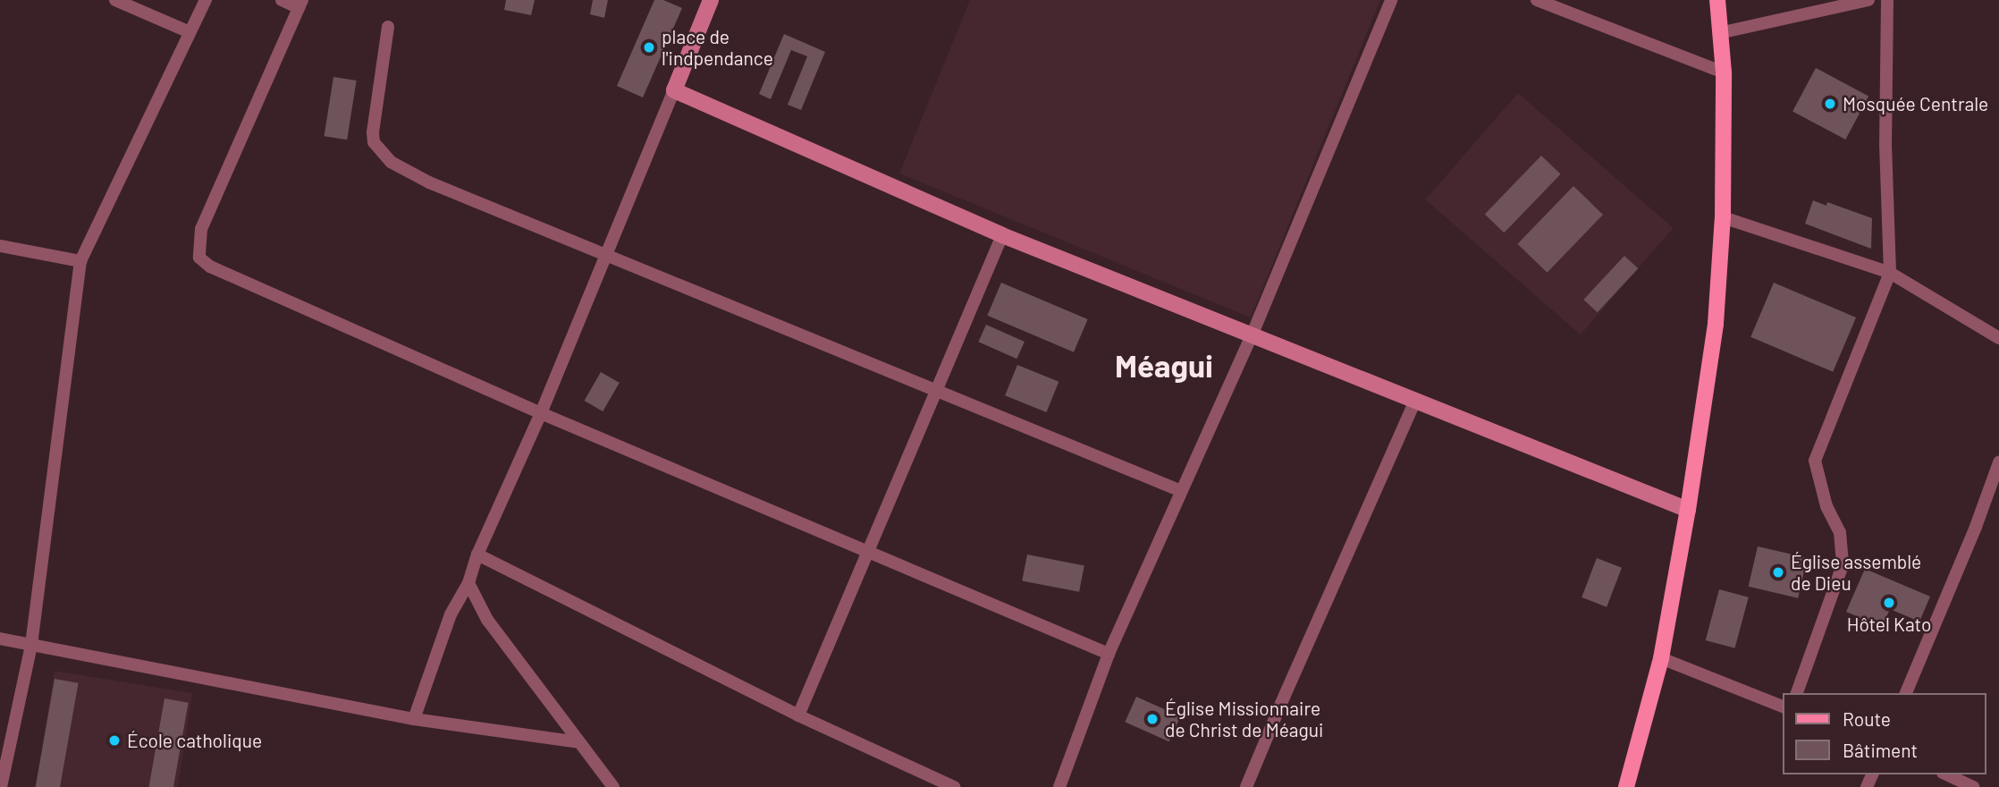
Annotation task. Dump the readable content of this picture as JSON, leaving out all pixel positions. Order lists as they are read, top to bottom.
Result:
{
  "districts": ["Méagui"],
  "places": [
    "place de l'indpendance",
    "Mosquée Centrale",
    "Église assemblé de Dieu",
    "Hôtel Kato",
    "Église Missionnaire de Christ de Méagui",
    "École catholique"
  ],
  "legend": ["Route", "Bâtiment"]
}
